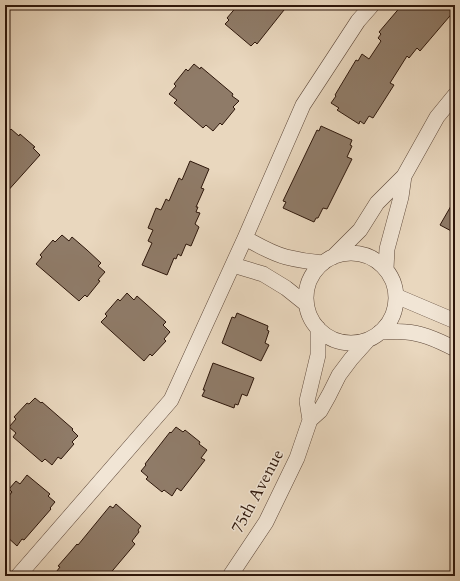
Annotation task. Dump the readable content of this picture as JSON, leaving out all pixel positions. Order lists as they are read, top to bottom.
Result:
{
  "streets": {
    "street": ["75th Avenue"]
  }
}
